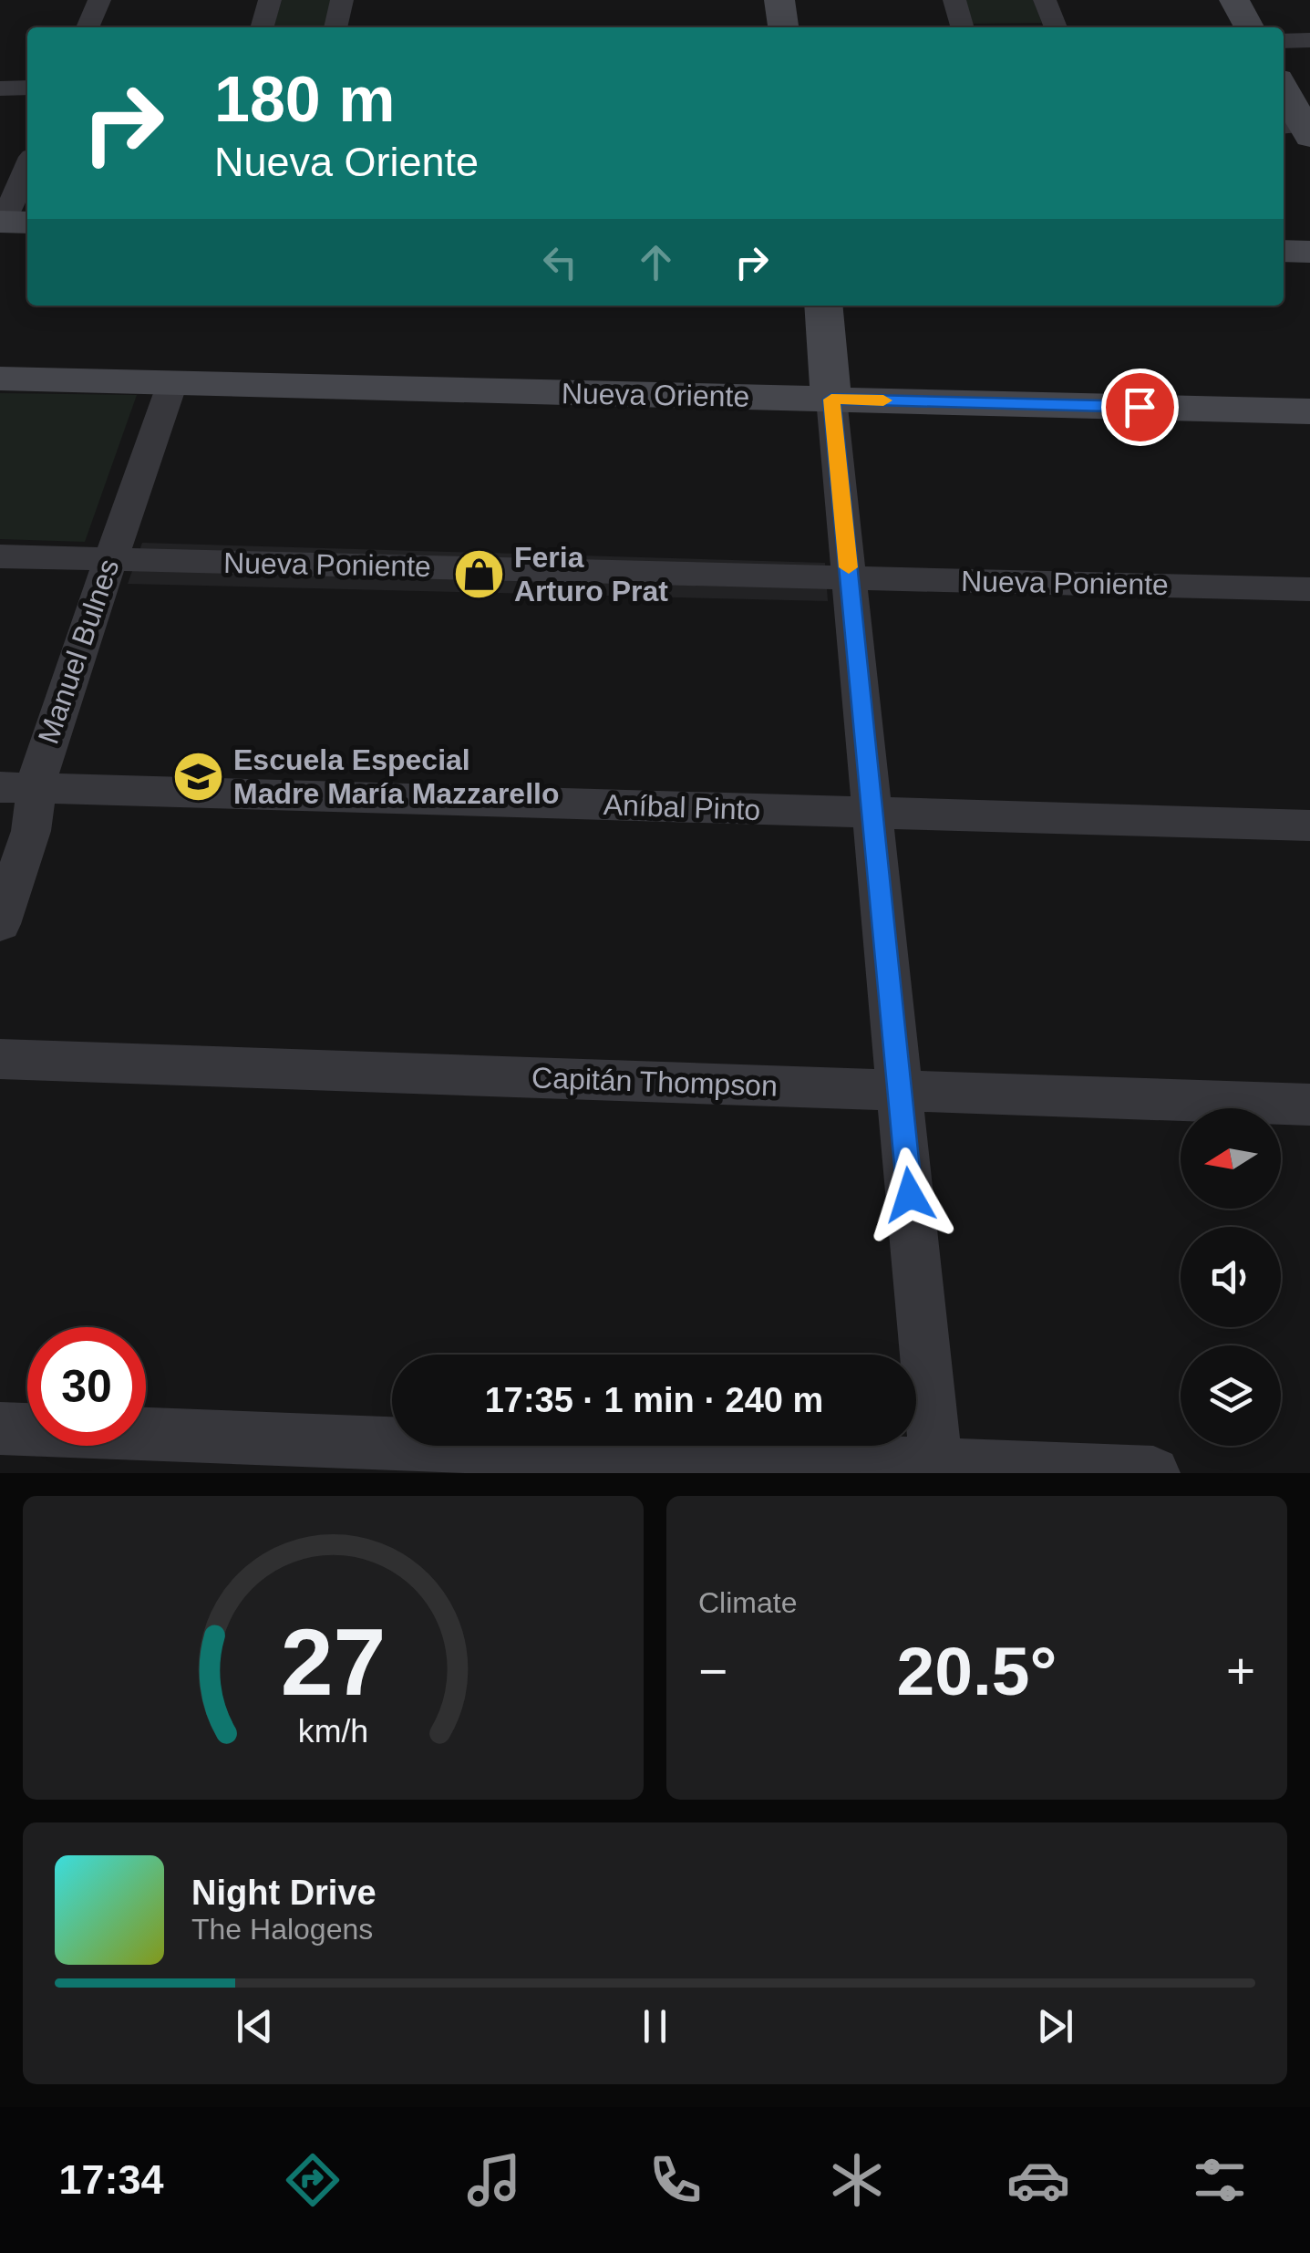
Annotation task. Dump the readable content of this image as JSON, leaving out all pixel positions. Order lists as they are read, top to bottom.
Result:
{
  "streets": {
    "main road": ["Nueva Oriente"],
    "street": [
      "Nueva Poniente",
      "Manuel Bulnes",
      "Aníbal Pinto",
      "Capitán Thompson"
    ]
  },
  "crossings": [
    ["Nueva Oriente", "Manuel Bulnes"],
    ["Nueva Poniente", "Manuel Bulnes"],
    ["Manuel Bulnes", "Aníbal Pinto"]
  ],
  "places": {
    "shop": ["Feria Arturo Prat"],
    "school or university": ["Escuela Especial Madre María Mazzarello"]
  },
  "north": "left",
  "page": {
    "turn": ["180 m", "Nueva Oriente"],
    "limit": "30",
    "trip": "17:35 · 1 min · 240 m",
    "tile": "Climate",
    "heat": ["−", "20.5°", "+"],
    "song": ["Night Drive", "The Halogens"],
    "tabs": "17:34",
    "gauge": ["27", "km/h"]
  }
}
